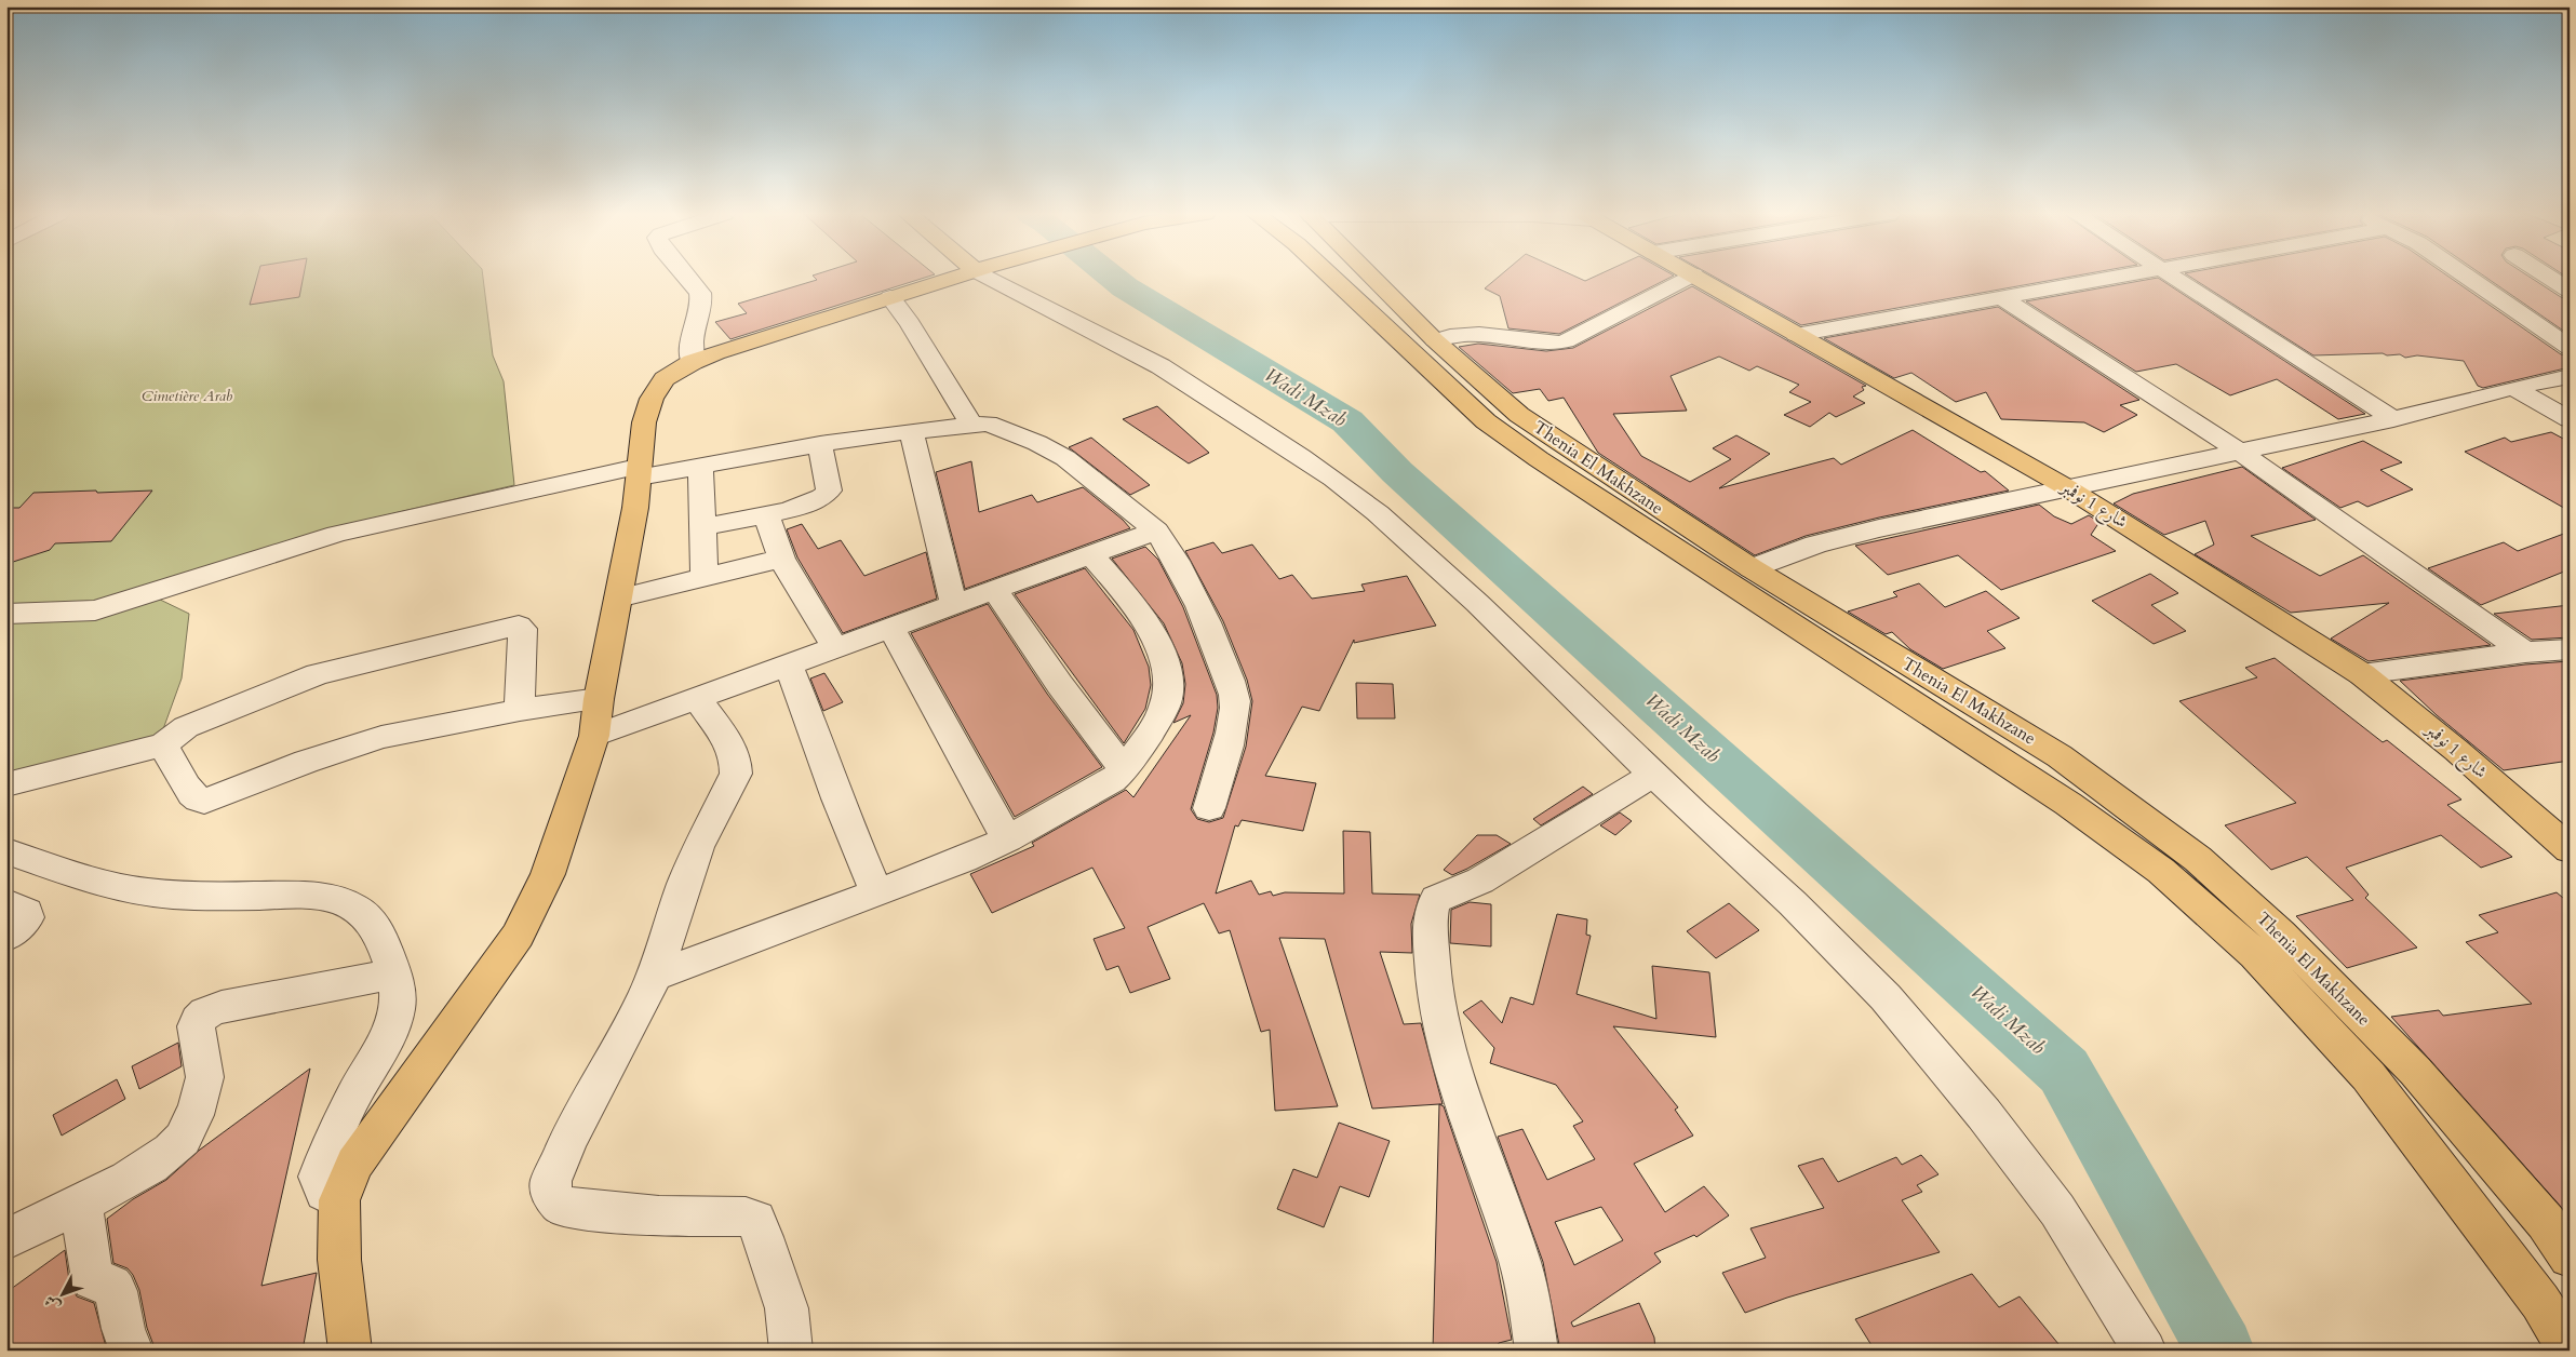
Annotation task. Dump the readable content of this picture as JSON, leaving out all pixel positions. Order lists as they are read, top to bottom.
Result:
{
  "streets": {
    "main road": ["Thenia El Makhzane", "شارع 1 نوفمبر"]
  },
  "water": ["Wadi Mzab"],
  "parks": ["Cimetière Arab"],
  "north": "bottom left"
}
